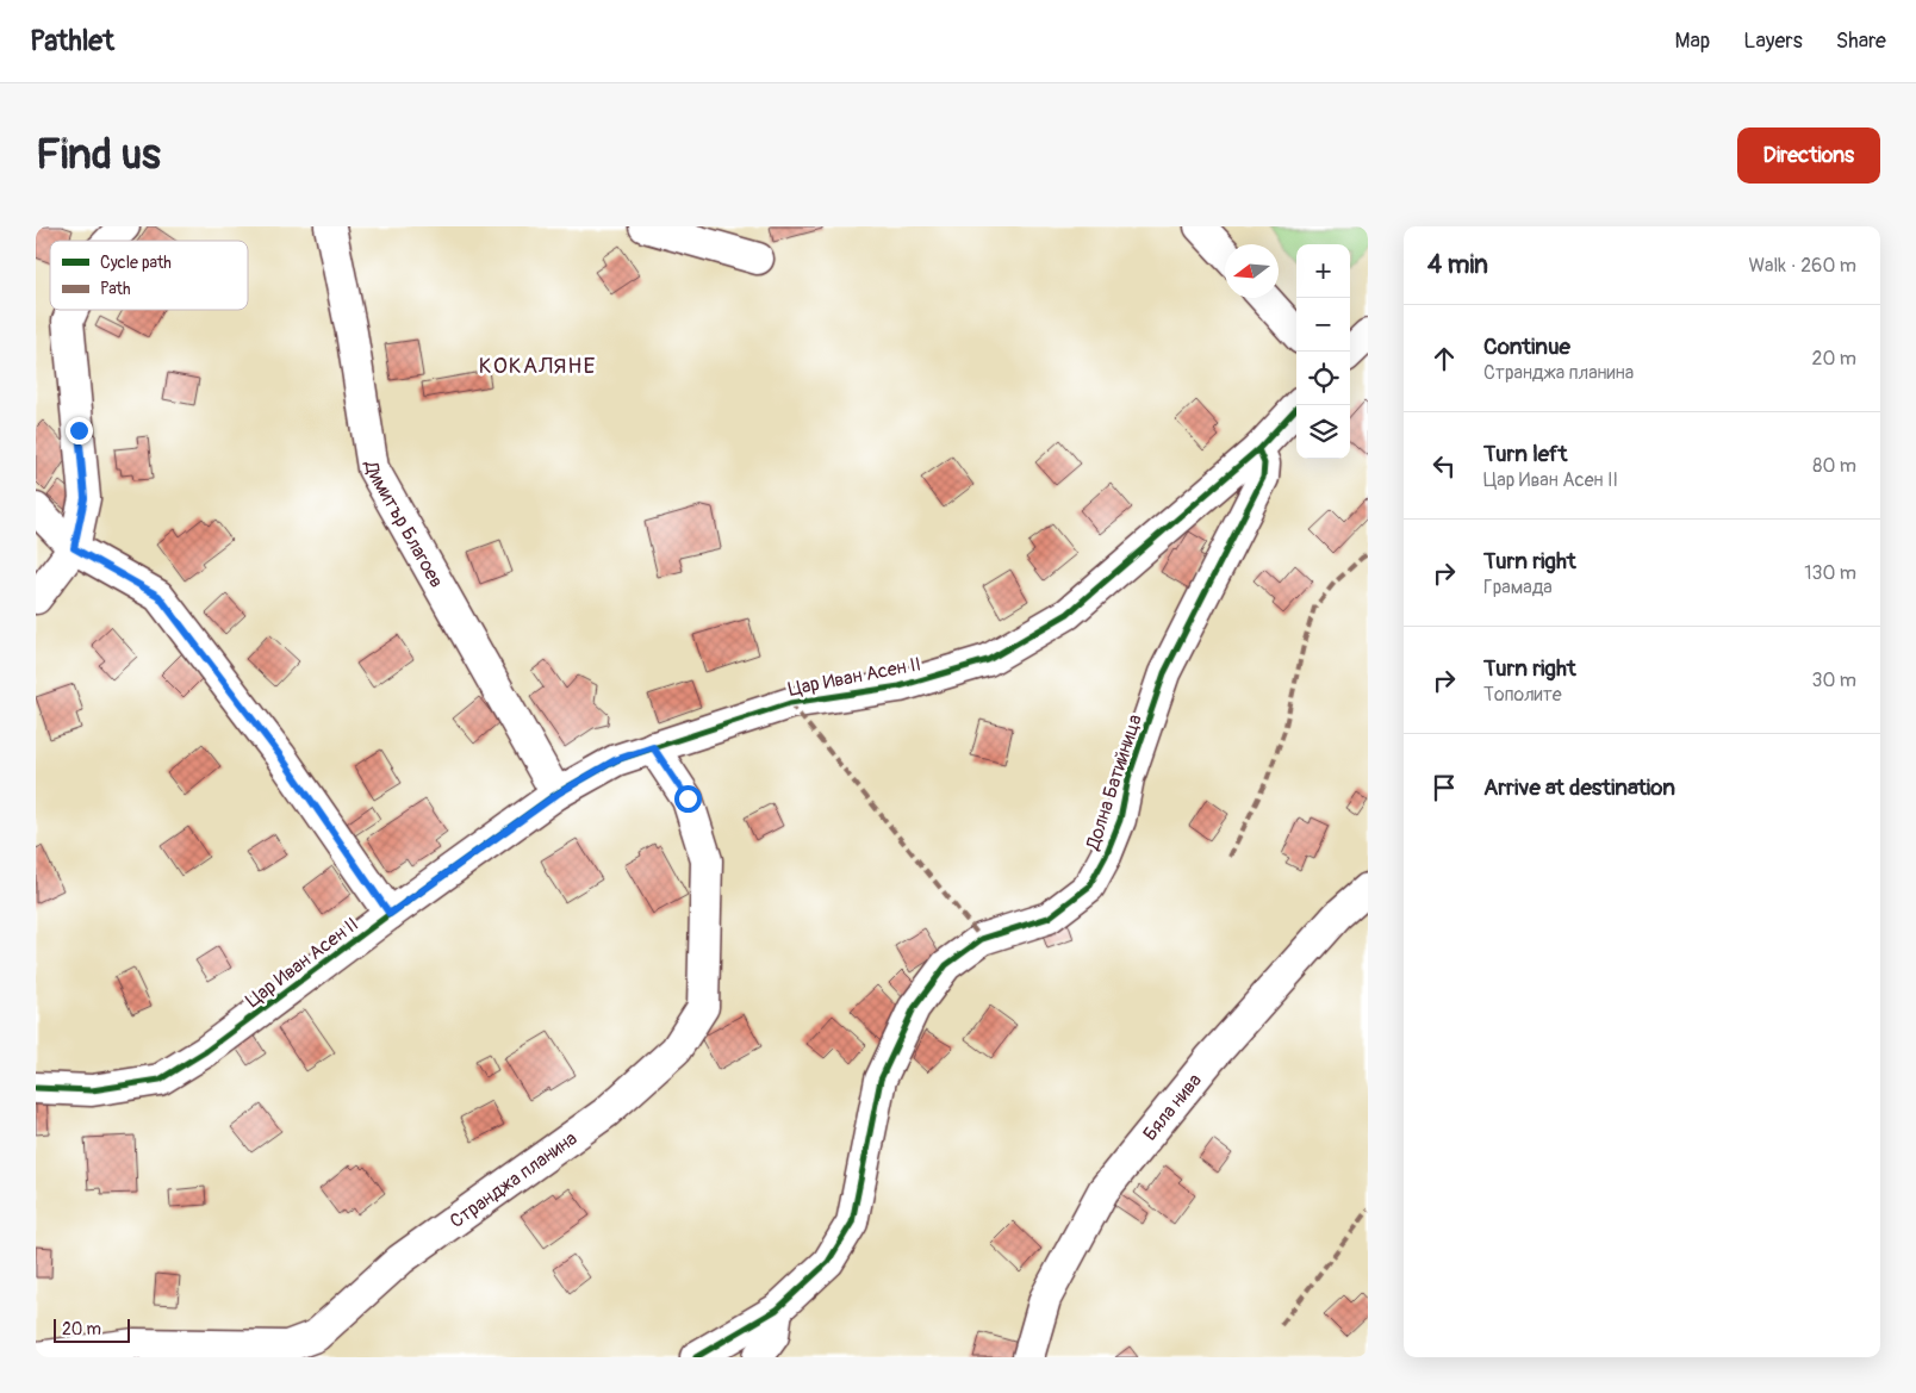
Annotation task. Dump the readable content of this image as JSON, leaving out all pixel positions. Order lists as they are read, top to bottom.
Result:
{
  "streets": {
    "street": [
      "Димитър Благоев",
      "Цар Иван Асен II",
      "Долна Батийница",
      "Бяла нива",
      "Странджа планина"
    ]
  },
  "crossings": [
    ["Димитър Благоев", "Цар Иван Асен II"],
    ["Цар Иван Асен II", "Долна Батийница"],
    ["Цар Иван Асен II", "Странджа планина"]
  ],
  "districts": ["КОКАЛЯНЕ"],
  "legend": ["Cycle path", "Path"],
  "scale_bar": "20 m",
  "north": "left",
  "page": {
    "header": "Pathlet",
    "nav": ["Map", "Layers", "Share"],
    "buttons": "Directions",
    "title": "Find us",
    "heading": ["4 min", "Walk · 260 m"],
    "map_buttons": ["+", "−"],
    "list": [
      ["Continue", "Странджа планина", "20 m"],
      ["Turn left", "Цар Иван Асен II", "80 m"],
      ["Turn right", "Грамада", "130 m"],
      ["Turn right", "Тополите", "30 m"],
      "Arrive at destination"
    ],
    "scale": "20 m"
  }
}
